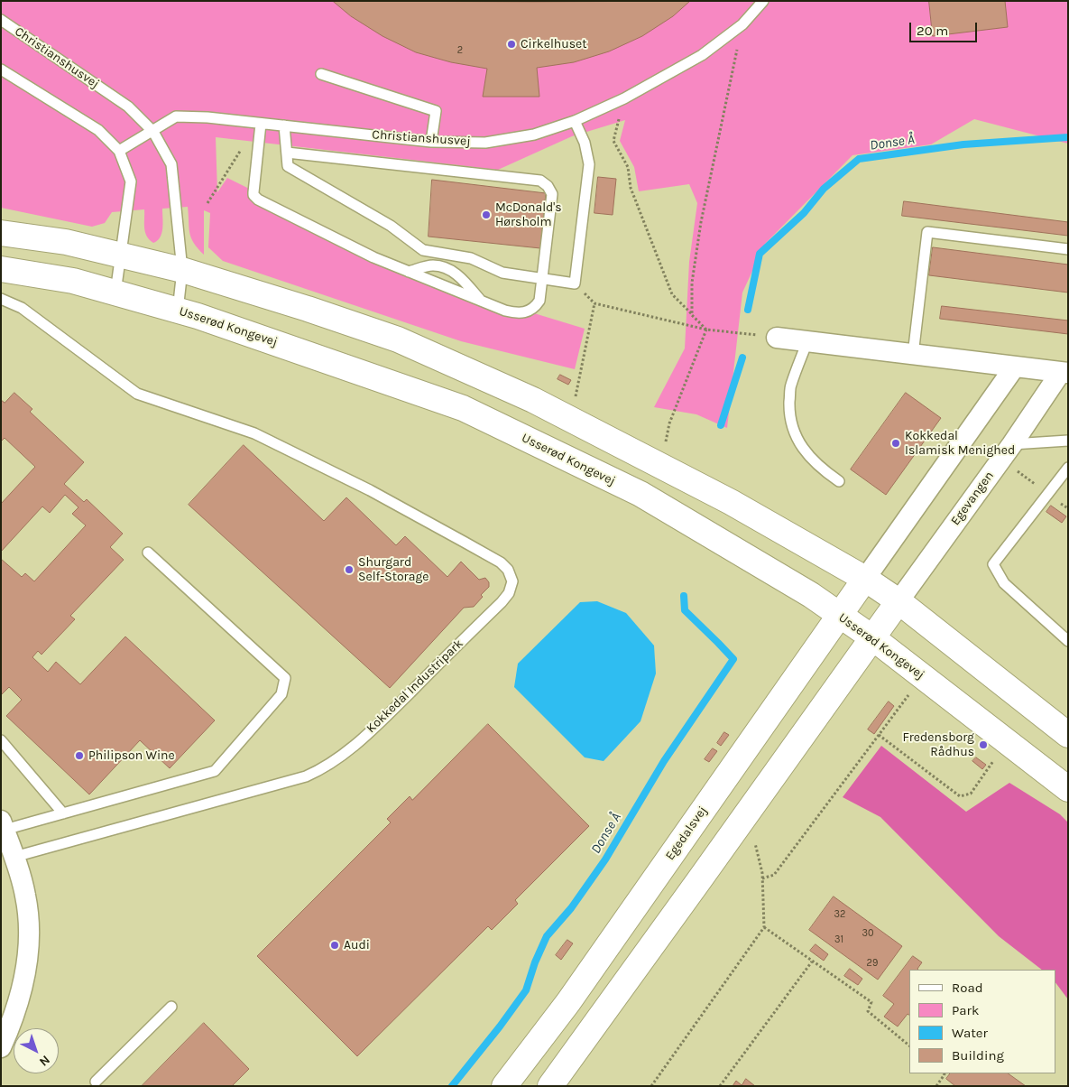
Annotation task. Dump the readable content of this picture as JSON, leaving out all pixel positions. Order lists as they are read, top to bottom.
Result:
{
  "streets": {
    "main road": ["Usserød Kongevej", "Egedalsvej"],
    "street": ["Egevangen"],
    "lane": ["Christianshusvej", "Kokkedal Industripark"]
  },
  "crossings": [
    ["Christianshusvej", "Usserød Kongevej"],
    ["Usserød Kongevej", "Egedalsvej"]
  ],
  "water": ["Donse Å"],
  "places": [
    "Cirkelhuset",
    "McDonald's Hørsholm",
    "Kokkedal Islamisk Menighed",
    "Shurgard Self-Storage",
    "Fredensborg Rådhus",
    "Philipson Wine",
    "Audi"
  ],
  "house_numbers": [
    "2",
    "32",
    "30",
    "31",
    "29"
  ],
  "legend": [
    "Road",
    "Park",
    "Water",
    "Building"
  ],
  "scale_bar": "20 m",
  "north": "bottom right"
}
